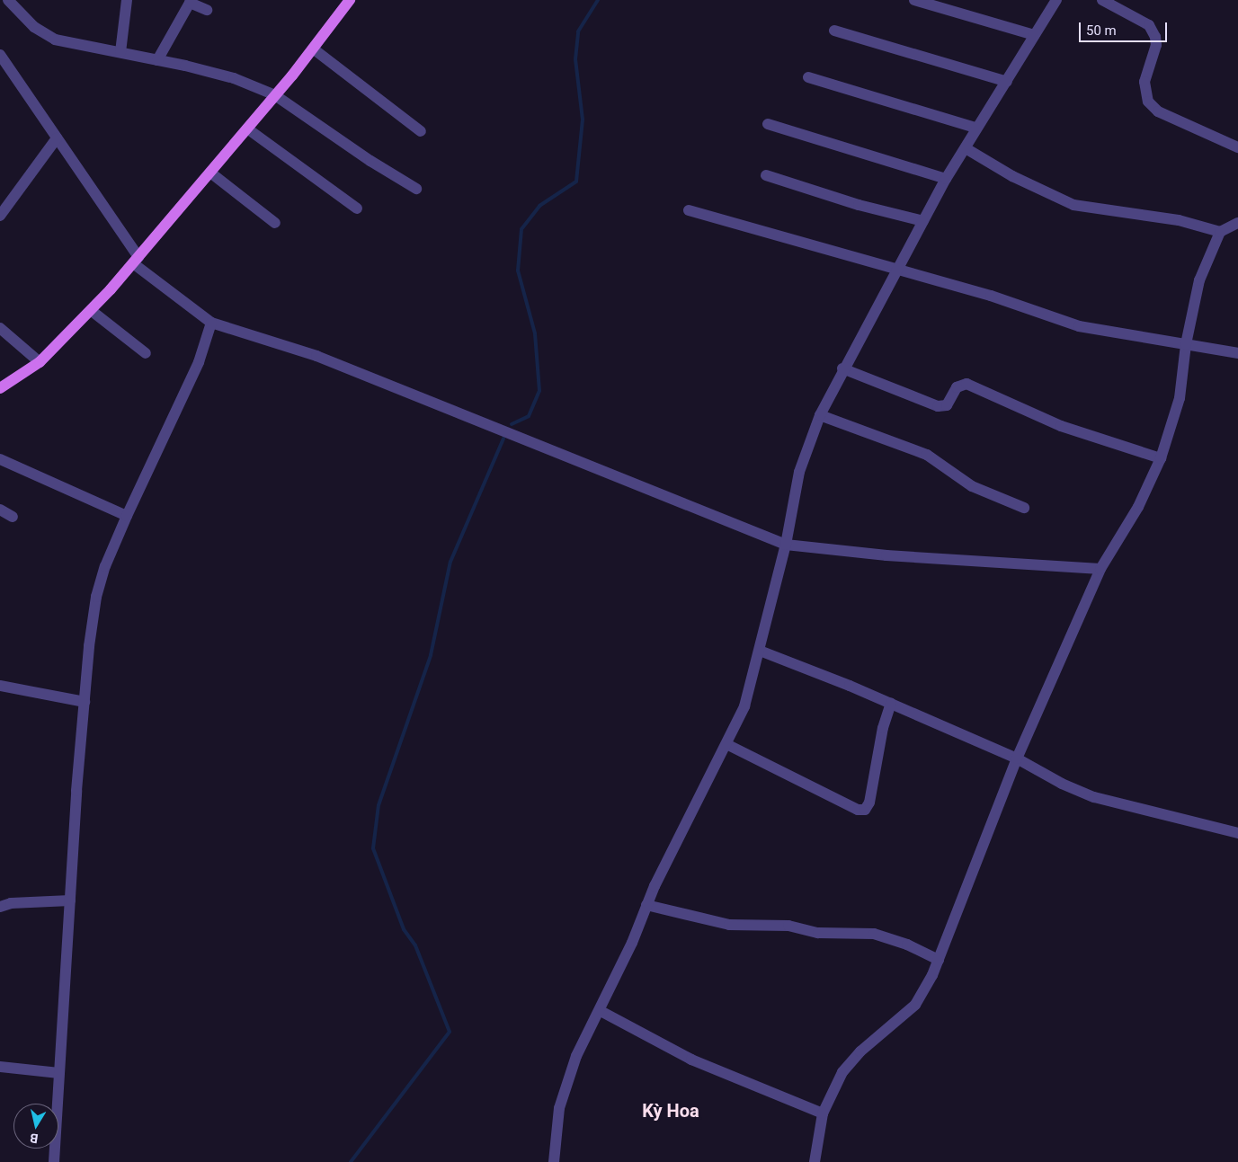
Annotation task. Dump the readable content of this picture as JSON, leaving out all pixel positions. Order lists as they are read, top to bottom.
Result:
{
  "districts": ["Kỳ Hoa"],
  "scale_bar": "50 m",
  "north": "bottom"
}
